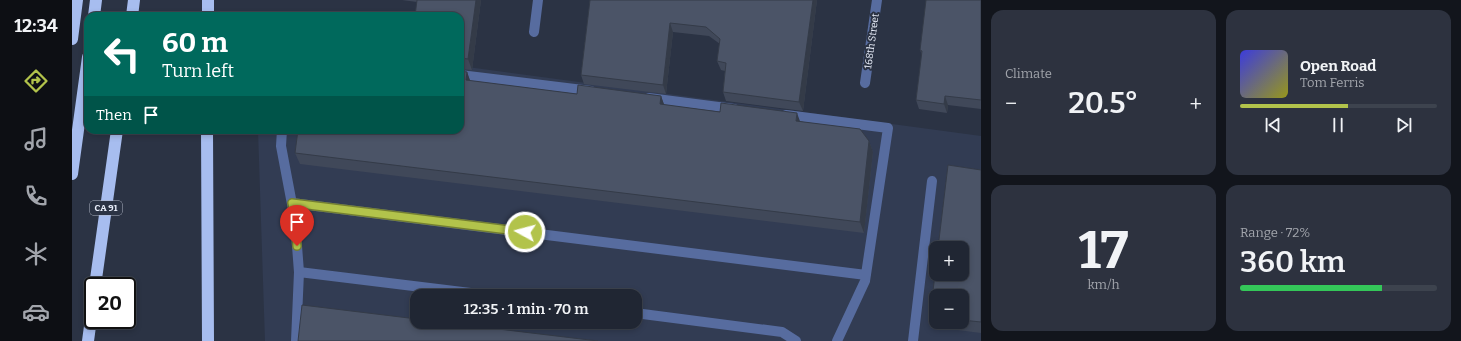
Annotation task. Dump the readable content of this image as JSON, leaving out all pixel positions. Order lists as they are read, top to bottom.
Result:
{
  "streets": {
    "highway": ["CA 91"],
    "street": ["168th Street"]
  },
  "page": {
    "tabs": "12:34",
    "tile": [
      "Climate",
      ["17", "km/h"],
      ["Range · 72%", "360 km"]
    ],
    "turn": ["60 m", "Turn left"],
    "song": ["Open Road", "Tom Ferris"],
    "heat": ["−", "20.5°", "+"],
    "then": "Then",
    "map_buttons": ["+", "−"],
    "limit": "20",
    "trip": "12:35 · 1 min · 70 m"
  }
}
